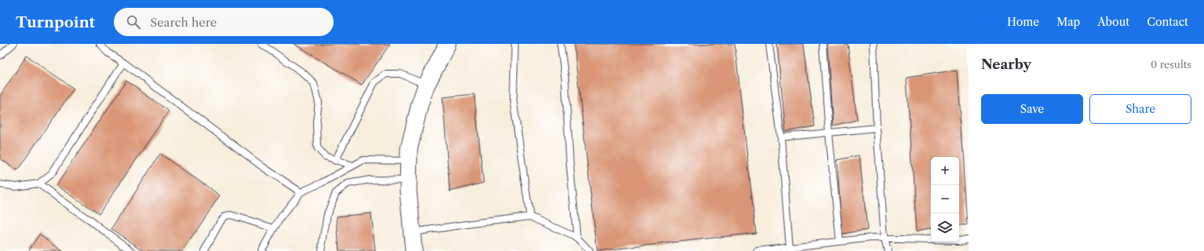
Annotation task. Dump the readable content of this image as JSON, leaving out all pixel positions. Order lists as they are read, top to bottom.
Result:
{
  "page": {
    "header": "Turnpoint",
    "search": "Search here",
    "nav": [
      "Home",
      "Map",
      "About",
      "Contact"
    ],
    "heading": ["Nearby", "0 results"],
    "buttons": ["Save", "Share"],
    "map_buttons": ["+", "−"]
  }
}
